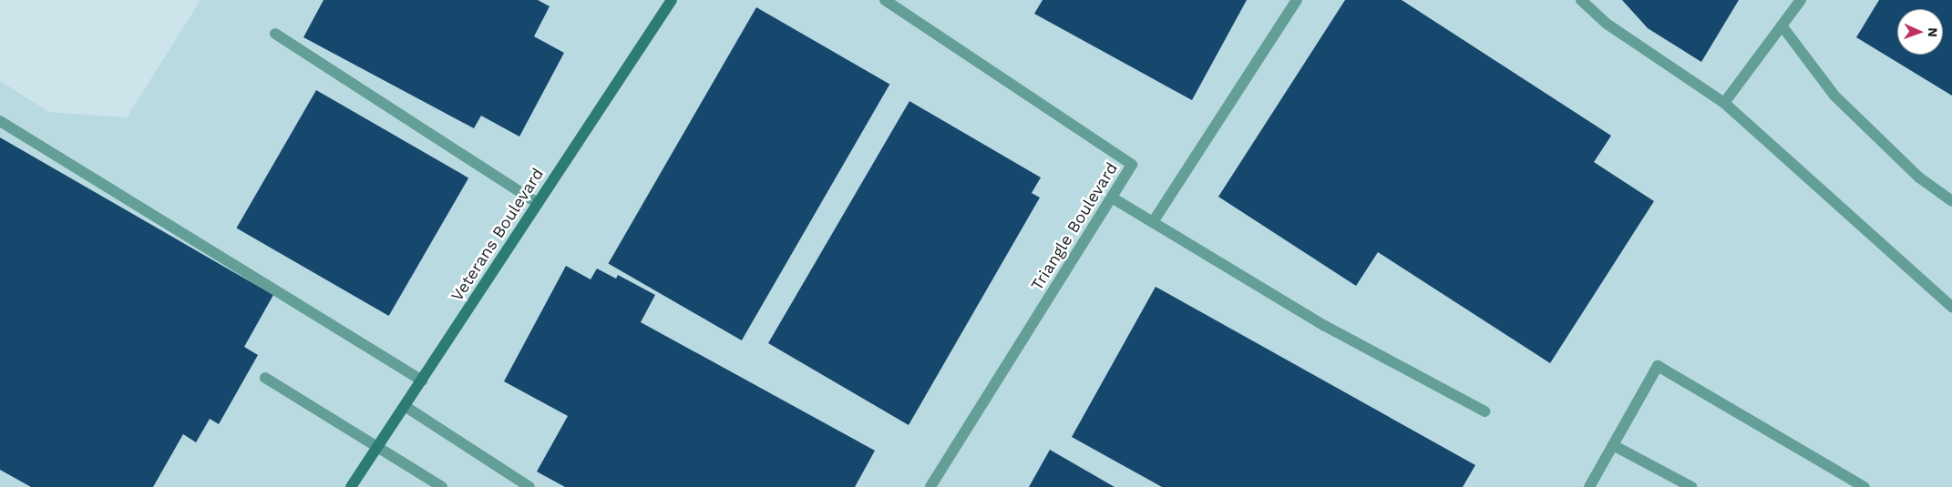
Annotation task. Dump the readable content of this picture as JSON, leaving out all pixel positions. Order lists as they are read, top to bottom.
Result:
{
  "streets": {
    "street": ["Triangle Boulevard", "Veterans Boulevard"]
  },
  "north": "right"
}
